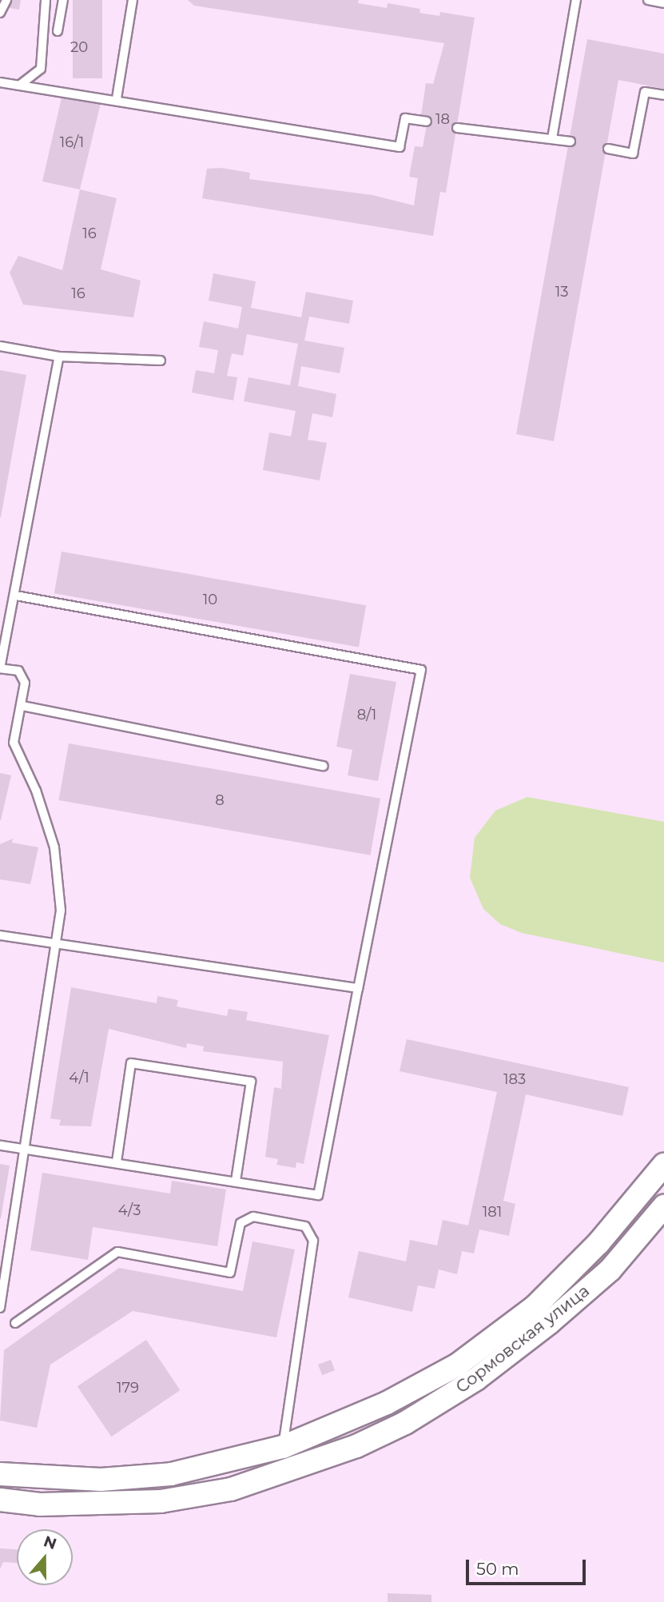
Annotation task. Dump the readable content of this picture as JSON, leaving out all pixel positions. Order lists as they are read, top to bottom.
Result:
{
  "streets": {
    "main road": ["Сормовская улица"]
  },
  "house_numbers": [
    "20",
    "18",
    "16/1",
    "16",
    "13",
    "16",
    "10",
    "8/1",
    "8",
    "4/1",
    "183",
    "4/3",
    "181",
    "179"
  ],
  "scale_bar": "50 m",
  "north": "top"
}
